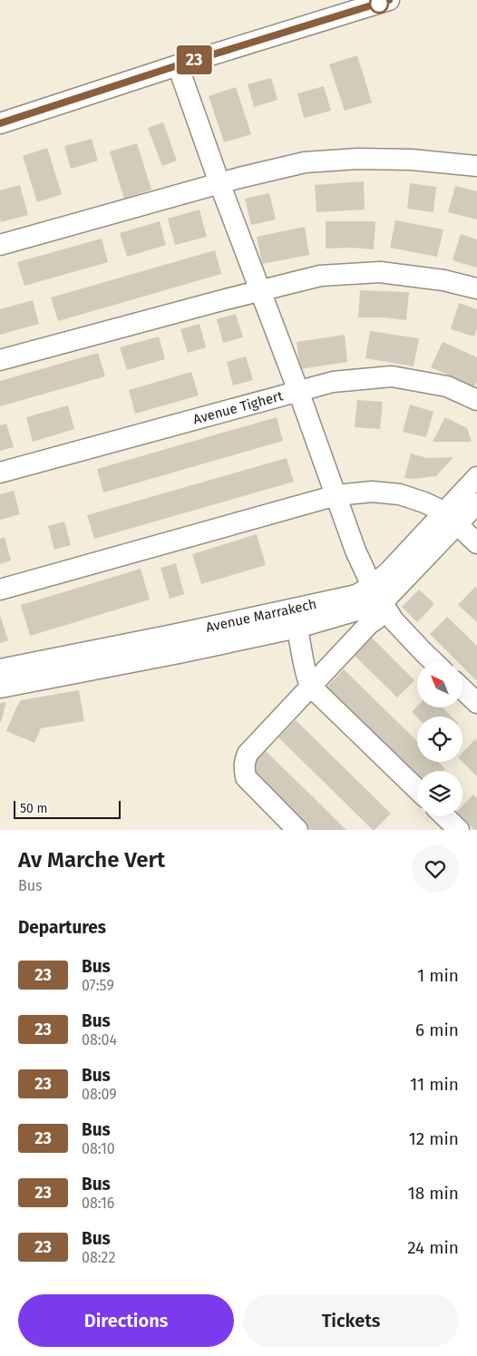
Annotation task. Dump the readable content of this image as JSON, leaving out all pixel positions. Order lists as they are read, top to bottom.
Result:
{
  "streets": {
    "street": ["Avenue Tighert", "Avenue Marrakech"]
  },
  "lines": ["bus line 23"],
  "scale_bar": "50 m",
  "north": "top left",
  "page": {
    "on_map": "23",
    "scale": "50 m",
    "heading": [
      ["Av Marche Vert", "Bus"],
      "Departures"
    ],
    "list": [
      {
        "mark": "23",
        "name": "Bus",
        "note": "07:59",
        "value": "1 min"
      },
      {
        "mark": "23",
        "name": "Bus",
        "note": "08:04",
        "value": "6 min"
      },
      {
        "mark": "23",
        "name": "Bus",
        "note": "08:09",
        "value": "11 min"
      },
      {
        "mark": "23",
        "name": "Bus",
        "note": "08:10",
        "value": "12 min"
      },
      {
        "mark": "23",
        "name": "Bus",
        "note": "08:16",
        "value": "18 min"
      },
      {
        "mark": "23",
        "name": "Bus",
        "note": "08:22",
        "value": "24 min"
      }
    ],
    "buttons": ["Directions", "Tickets"]
  }
}
